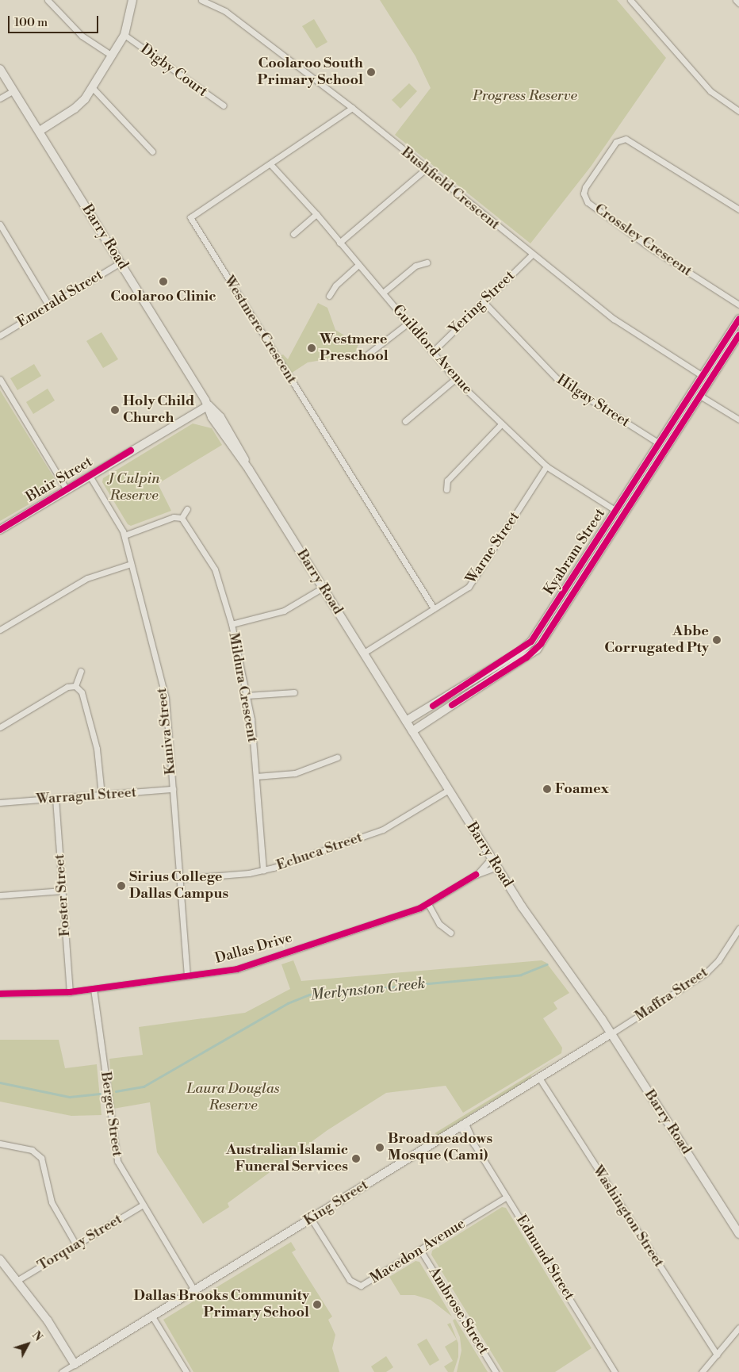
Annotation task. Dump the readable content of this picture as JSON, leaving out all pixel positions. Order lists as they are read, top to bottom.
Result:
{
  "streets": {
    "street": [
      "Digby Court",
      "Bushfield Crescent",
      "Barry Road",
      "Crossley Crescent",
      "Emerald Street",
      "Yering Street",
      "Westmere Crescent",
      "Guildford Avenue",
      "Hilgay Street",
      "Blair Street",
      "Warne Street",
      "Kyabram Street",
      "Mildura Crescent",
      "Kaniva Street",
      "Warragul Street",
      "Echuca Street",
      "Foster Street",
      "Dallas Drive",
      "Maffra Street",
      "Berger Street",
      "King Street",
      "Washington Street",
      "Torquay Street",
      "Macedon Avenue",
      "Edmund Street",
      "Ambrose Street"
    ]
  },
  "crossings": [
    ["Bushfield Crescent", "Yering Street"],
    ["Bushfield Crescent", "Westmere Crescent"],
    ["Bushfield Crescent", "Kyabram Street"],
    ["Barry Road", "Emerald Street"],
    ["Barry Road", "Blair Street"],
    ["Barry Road", "Warne Street"],
    ["Barry Road", "Kyabram Street"],
    ["Barry Road", "Echuca Street"],
    ["Barry Road", "Dallas Drive"],
    ["Barry Road", "Maffra Street"],
    ["Barry Road", "King Street"],
    ["Yering Street", "Guildford Avenue"],
    ["Yering Street", "Hilgay Street"],
    ["Westmere Crescent", "Guildford Avenue"],
    ["Westmere Crescent", "Warne Street"],
    ["Guildford Avenue", "Warne Street"],
    ["Guildford Avenue", "Kyabram Street"],
    ["Hilgay Street", "Kyabram Street"],
    ["Blair Street", "Kaniva Street"],
    ["Mildura Crescent", "Echuca Street"],
    ["Kaniva Street", "Warragul Street"],
    ["Kaniva Street", "Echuca Street"],
    ["Kaniva Street", "Dallas Drive"],
    ["Warragul Street", "Foster Street"],
    ["Foster Street", "Dallas Drive"],
    ["Dallas Drive", "Berger Street"],
    ["Maffra Street", "King Street"],
    ["Berger Street", "King Street"],
    ["Berger Street", "Torquay Street"],
    ["King Street", "Washington Street"],
    ["King Street", "Macedon Avenue"],
    ["King Street", "Edmund Street"],
    ["Macedon Avenue", "Edmund Street"],
    ["Macedon Avenue", "Ambrose Street"]
  ],
  "water": ["Merlynston Creek"],
  "parks": ["Progress Reserve", "J Culpin Reserve", "Laura Douglas Reserve"],
  "places": [
    "Coolaroo South Primary School",
    "Coolaroo Clinic",
    "Westmere Preschool",
    "Holy Child Church",
    "Abbe Corrugated Pty",
    "Foamex",
    "Sirius College Dallas Campus",
    "Broadmeadows Mosque (Cami)",
    "Australian Islamic Funeral Services",
    "Dallas Brooks Community Primary School"
  ],
  "scale_bar": "100 m",
  "north": "top right"
}
